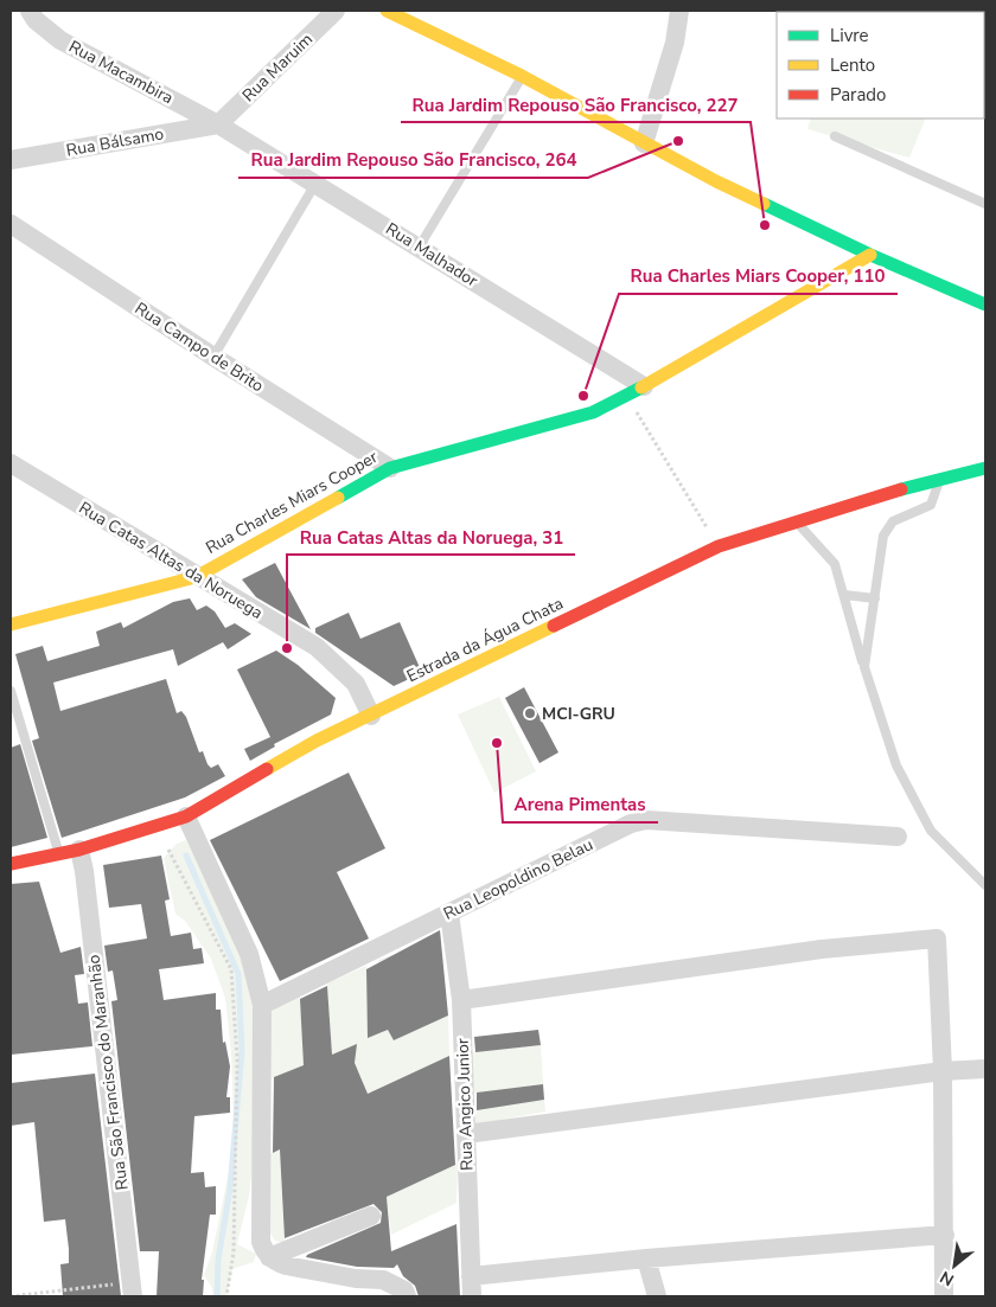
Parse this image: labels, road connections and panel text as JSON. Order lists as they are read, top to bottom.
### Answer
{
  "streets": {
    "street": [
      "Rua Maruim",
      "Rua Macambira",
      "Rua Bálsamo",
      "Rua Malhador",
      "Rua Campo de Brito",
      "Rua Charles Miars Cooper",
      "Rua Catas Altas da Noruega",
      "Estrada da Água Chata",
      "Rua Leopoldino Belau",
      "Rua São Francisco do Maranhão",
      "Rua Angico Junior"
    ]
  },
  "crossings": [
    ["Rua Maruim", "Rua Macambira"],
    ["Rua Maruim", "Rua Bálsamo"],
    ["Rua Maruim", "Rua Malhador"],
    ["Rua Macambira", "Rua Bálsamo"],
    ["Rua Macambira", "Rua Malhador"],
    ["Rua Bálsamo", "Rua Malhador"],
    ["Rua Malhador", "Rua Charles Miars Cooper"],
    ["Rua Campo de Brito", "Rua Charles Miars Cooper"],
    ["Rua Charles Miars Cooper", "Rua Catas Altas da Noruega"],
    ["Rua Catas Altas da Noruega", "Estrada da Água Chata"],
    ["Estrada da Água Chata", "Rua São Francisco do Maranhão"],
    ["Rua Leopoldino Belau", "Rua Angico Junior"]
  ],
  "places": [
    "Rua Jardim Repouso São Francisco, 264",
    "Rua Jardim Repouso São Francisco, 227",
    "Rua Charles Miars Cooper, 110",
    "Rua Catas Altas da Noruega, 31",
    "MCI-GRU",
    "Arena Pimentas"
  ],
  "legend": ["Livre", "Lento", "Parado"],
  "north": "bottom left"
}
